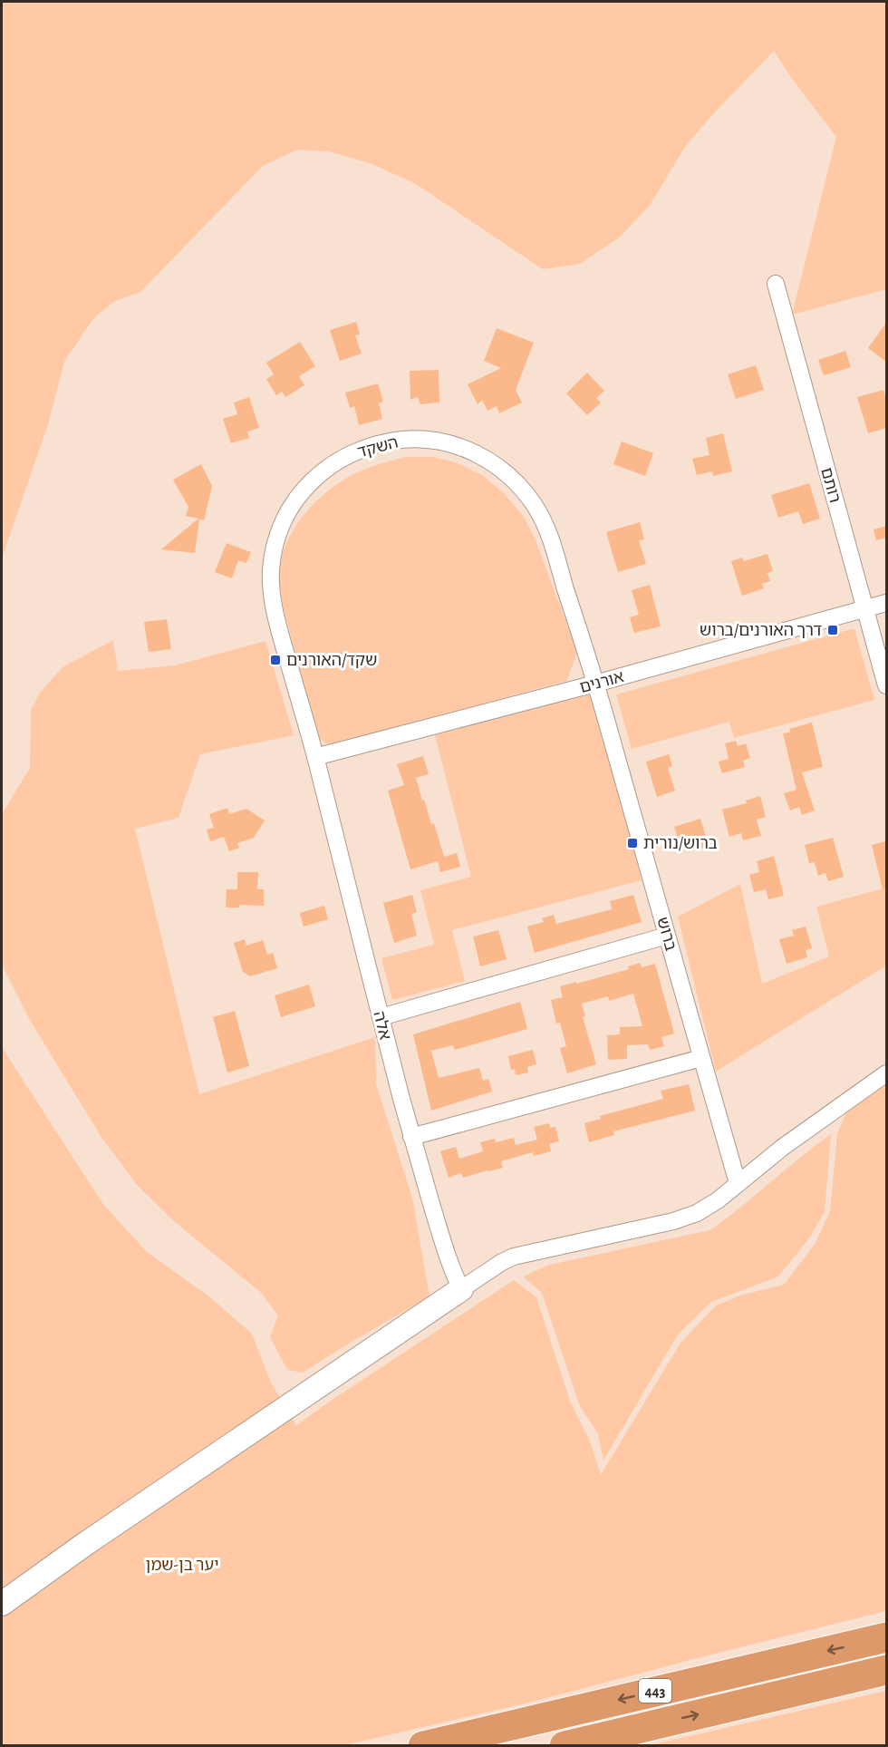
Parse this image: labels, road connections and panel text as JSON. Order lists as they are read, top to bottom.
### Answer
{
  "streets": {
    "highway": ["443"],
    "street": [
      "השקד",
      "רותם",
      "אורנים",
      "ברוש",
      "אלה"
    ]
  },
  "crossings": [
    ["השקד", "אורנים"],
    ["השקד", "ברוש"],
    ["השקד", "אלה"],
    ["רותם", "אורנים"],
    ["אורנים", "ברוש"],
    ["אורנים", "אלה"]
  ],
  "parks": ["יער בן-שמן"],
  "places": {
    "transit": ["דרך האורנים/ברוש", "שקד/האורנים", "ברוש/נורית"]
  }
}
